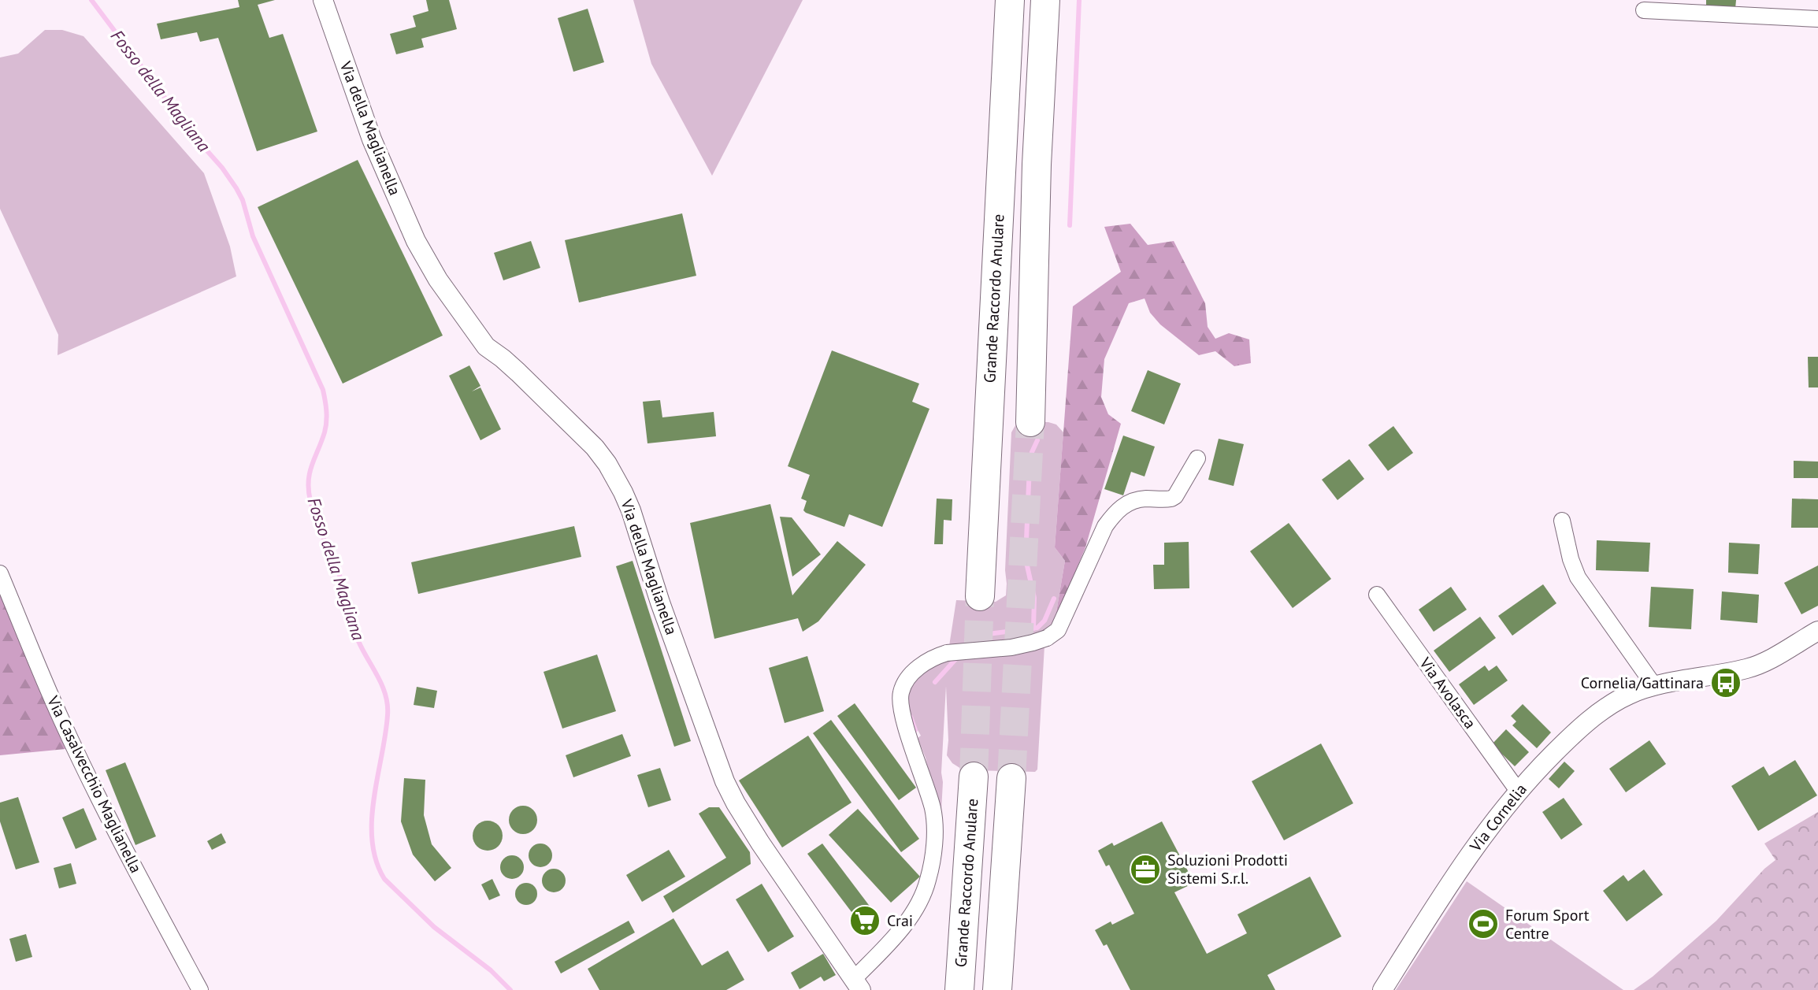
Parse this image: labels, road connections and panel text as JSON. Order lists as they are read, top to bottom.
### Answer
{
  "streets": {
    "highway": ["Grande Raccordo Anulare"],
    "street": [
      "Via della Maglianella",
      "Via Avolasca",
      "Via Casalvecchio Maglianella",
      "Via Cornelia"
    ]
  },
  "crossings": [
    ["Via Avolasca", "Via Cornelia"]
  ],
  "water": ["Fosso della Magliana"],
  "places": {
    "bus stop": ["Cornelia/Gattinara"],
    "office": ["Soluzioni Prodotti Sistemi S.r.l."],
    "supermarket": ["Crai"],
    "sports": ["Forum Sport Centre"]
  }
}
